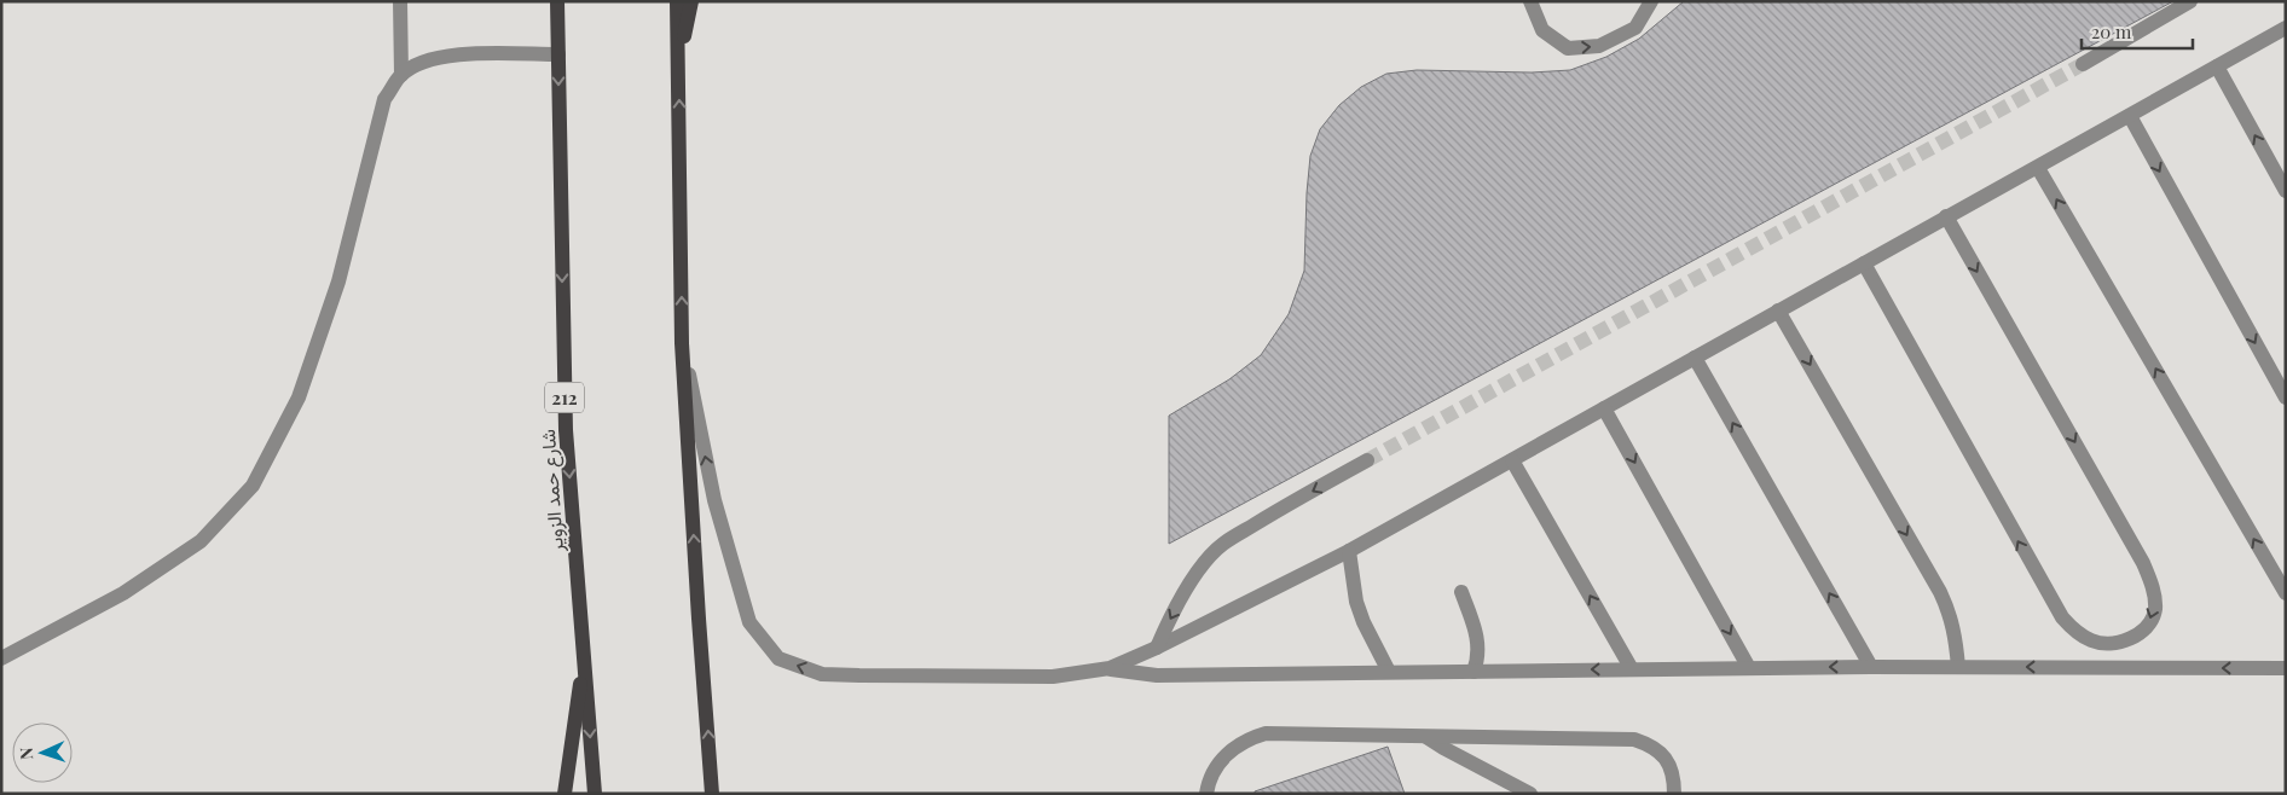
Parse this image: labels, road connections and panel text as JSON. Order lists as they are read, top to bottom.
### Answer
{
  "streets": {
    "main road": ["212", "شارع حمد الزوير"]
  },
  "scale_bar": "20 m",
  "north": "left"
}
